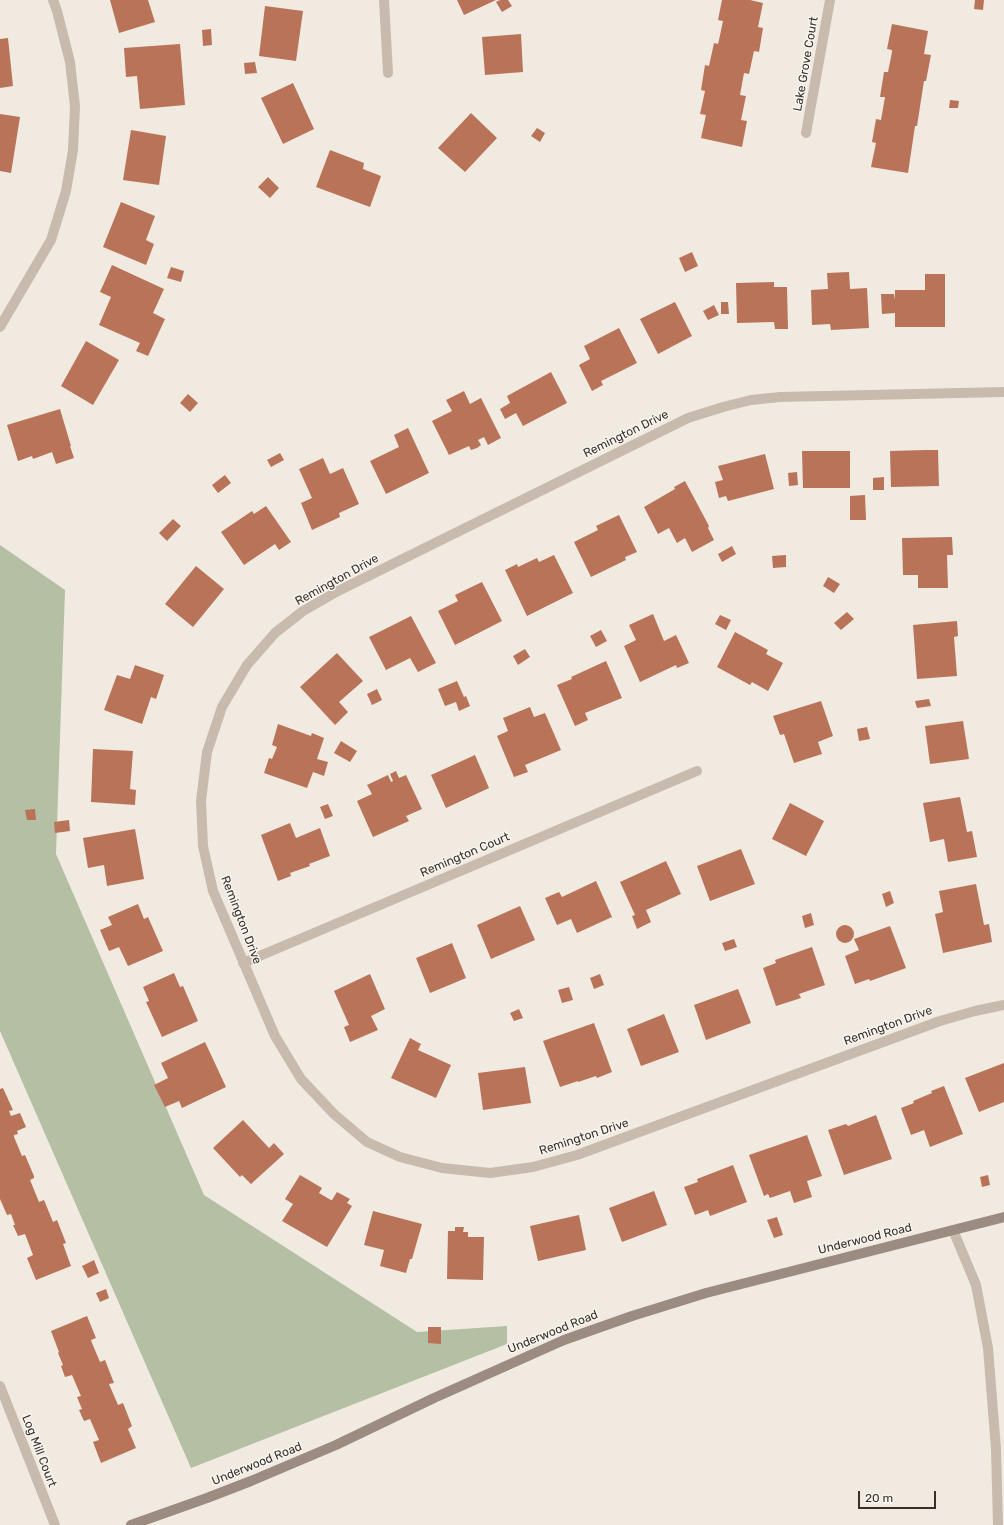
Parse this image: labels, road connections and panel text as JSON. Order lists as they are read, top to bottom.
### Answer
{
  "streets": {
    "street": [
      "Lake Grove Court",
      "Remington Drive",
      "Remington Court",
      "Underwood Road",
      "Log Mill Court"
    ]
  },
  "crossings": [
    ["Remington Drive", "Remington Court"]
  ],
  "scale_bar": "20 m"
}
